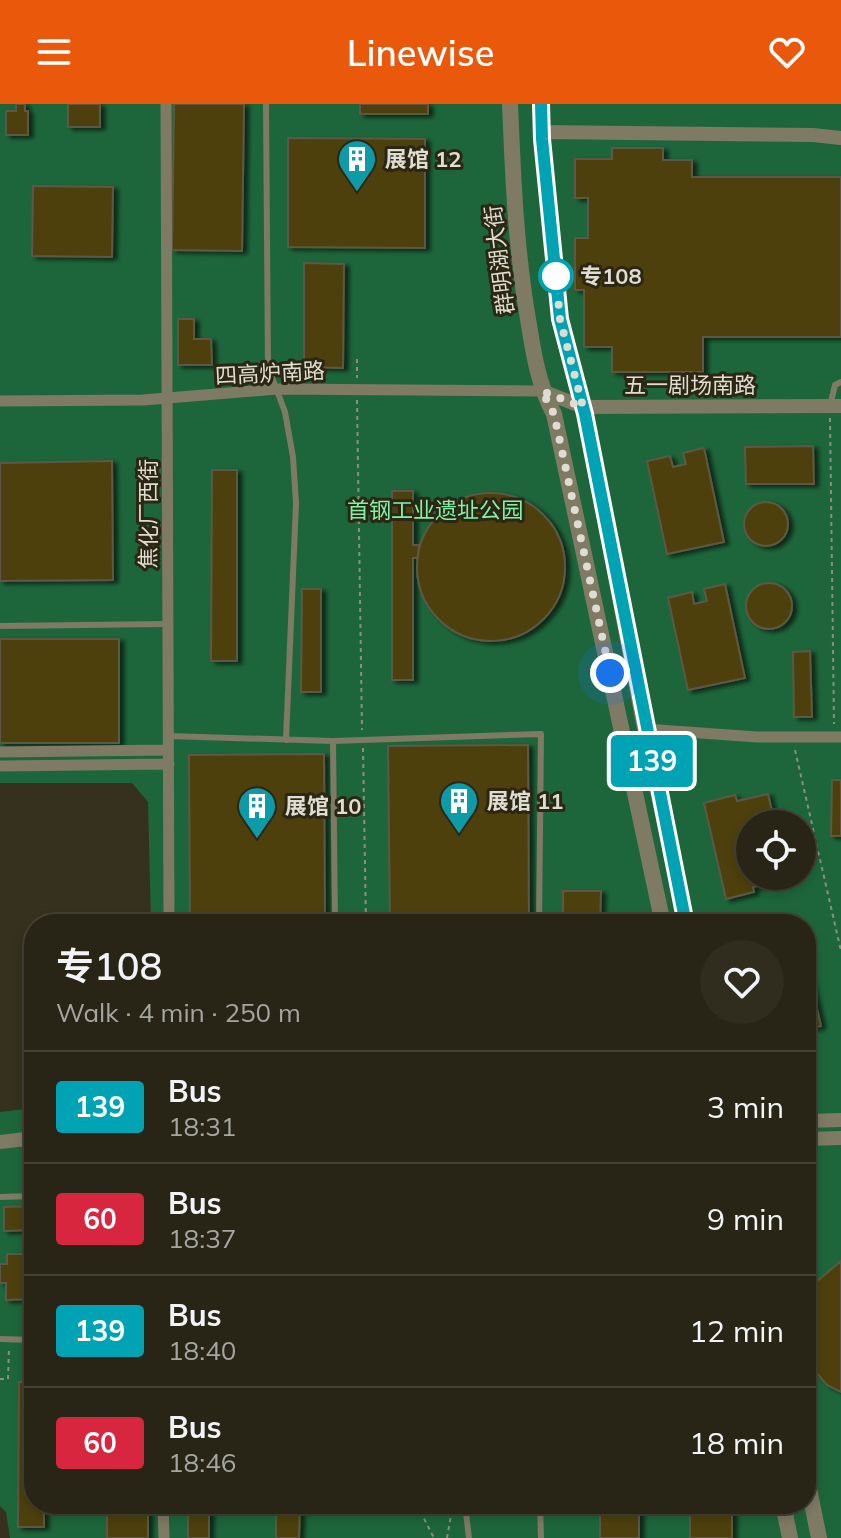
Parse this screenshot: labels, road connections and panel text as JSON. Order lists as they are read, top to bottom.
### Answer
{
  "streets": {
    "main road": ["群明湖大街"],
    "street": ["四高炉南路", "五一剧场南路", "焦化厂西街"]
  },
  "crossings": [
    ["群明湖大街", "四高炉南路"],
    ["群明湖大街", "五一剧场南路"],
    ["四高炉南路", "五一剧场南路"],
    ["四高炉南路", "焦化厂西街"]
  ],
  "parks": ["首钢工业遗址公园"],
  "places": {
    "building": ["展馆 12", "展馆 11", "展馆 10"],
    "other": ["专108"]
  },
  "lines": ["bus line 139"],
  "page": {
    "header": "Linewise",
    "on_map": "139",
    "heading": ["专108", "Walk · 4 min · 250 m"],
    "list": [
      {
        "mark": "139",
        "name": "Bus",
        "note": "18:31",
        "value": "3 min"
      },
      {
        "mark": "60",
        "name": "Bus",
        "note": "18:37",
        "value": "9 min"
      },
      {
        "mark": "139",
        "name": "Bus",
        "note": "18:40",
        "value": "12 min"
      },
      {
        "mark": "60",
        "name": "Bus",
        "note": "18:46",
        "value": "18 min"
      }
    ]
  }
}
